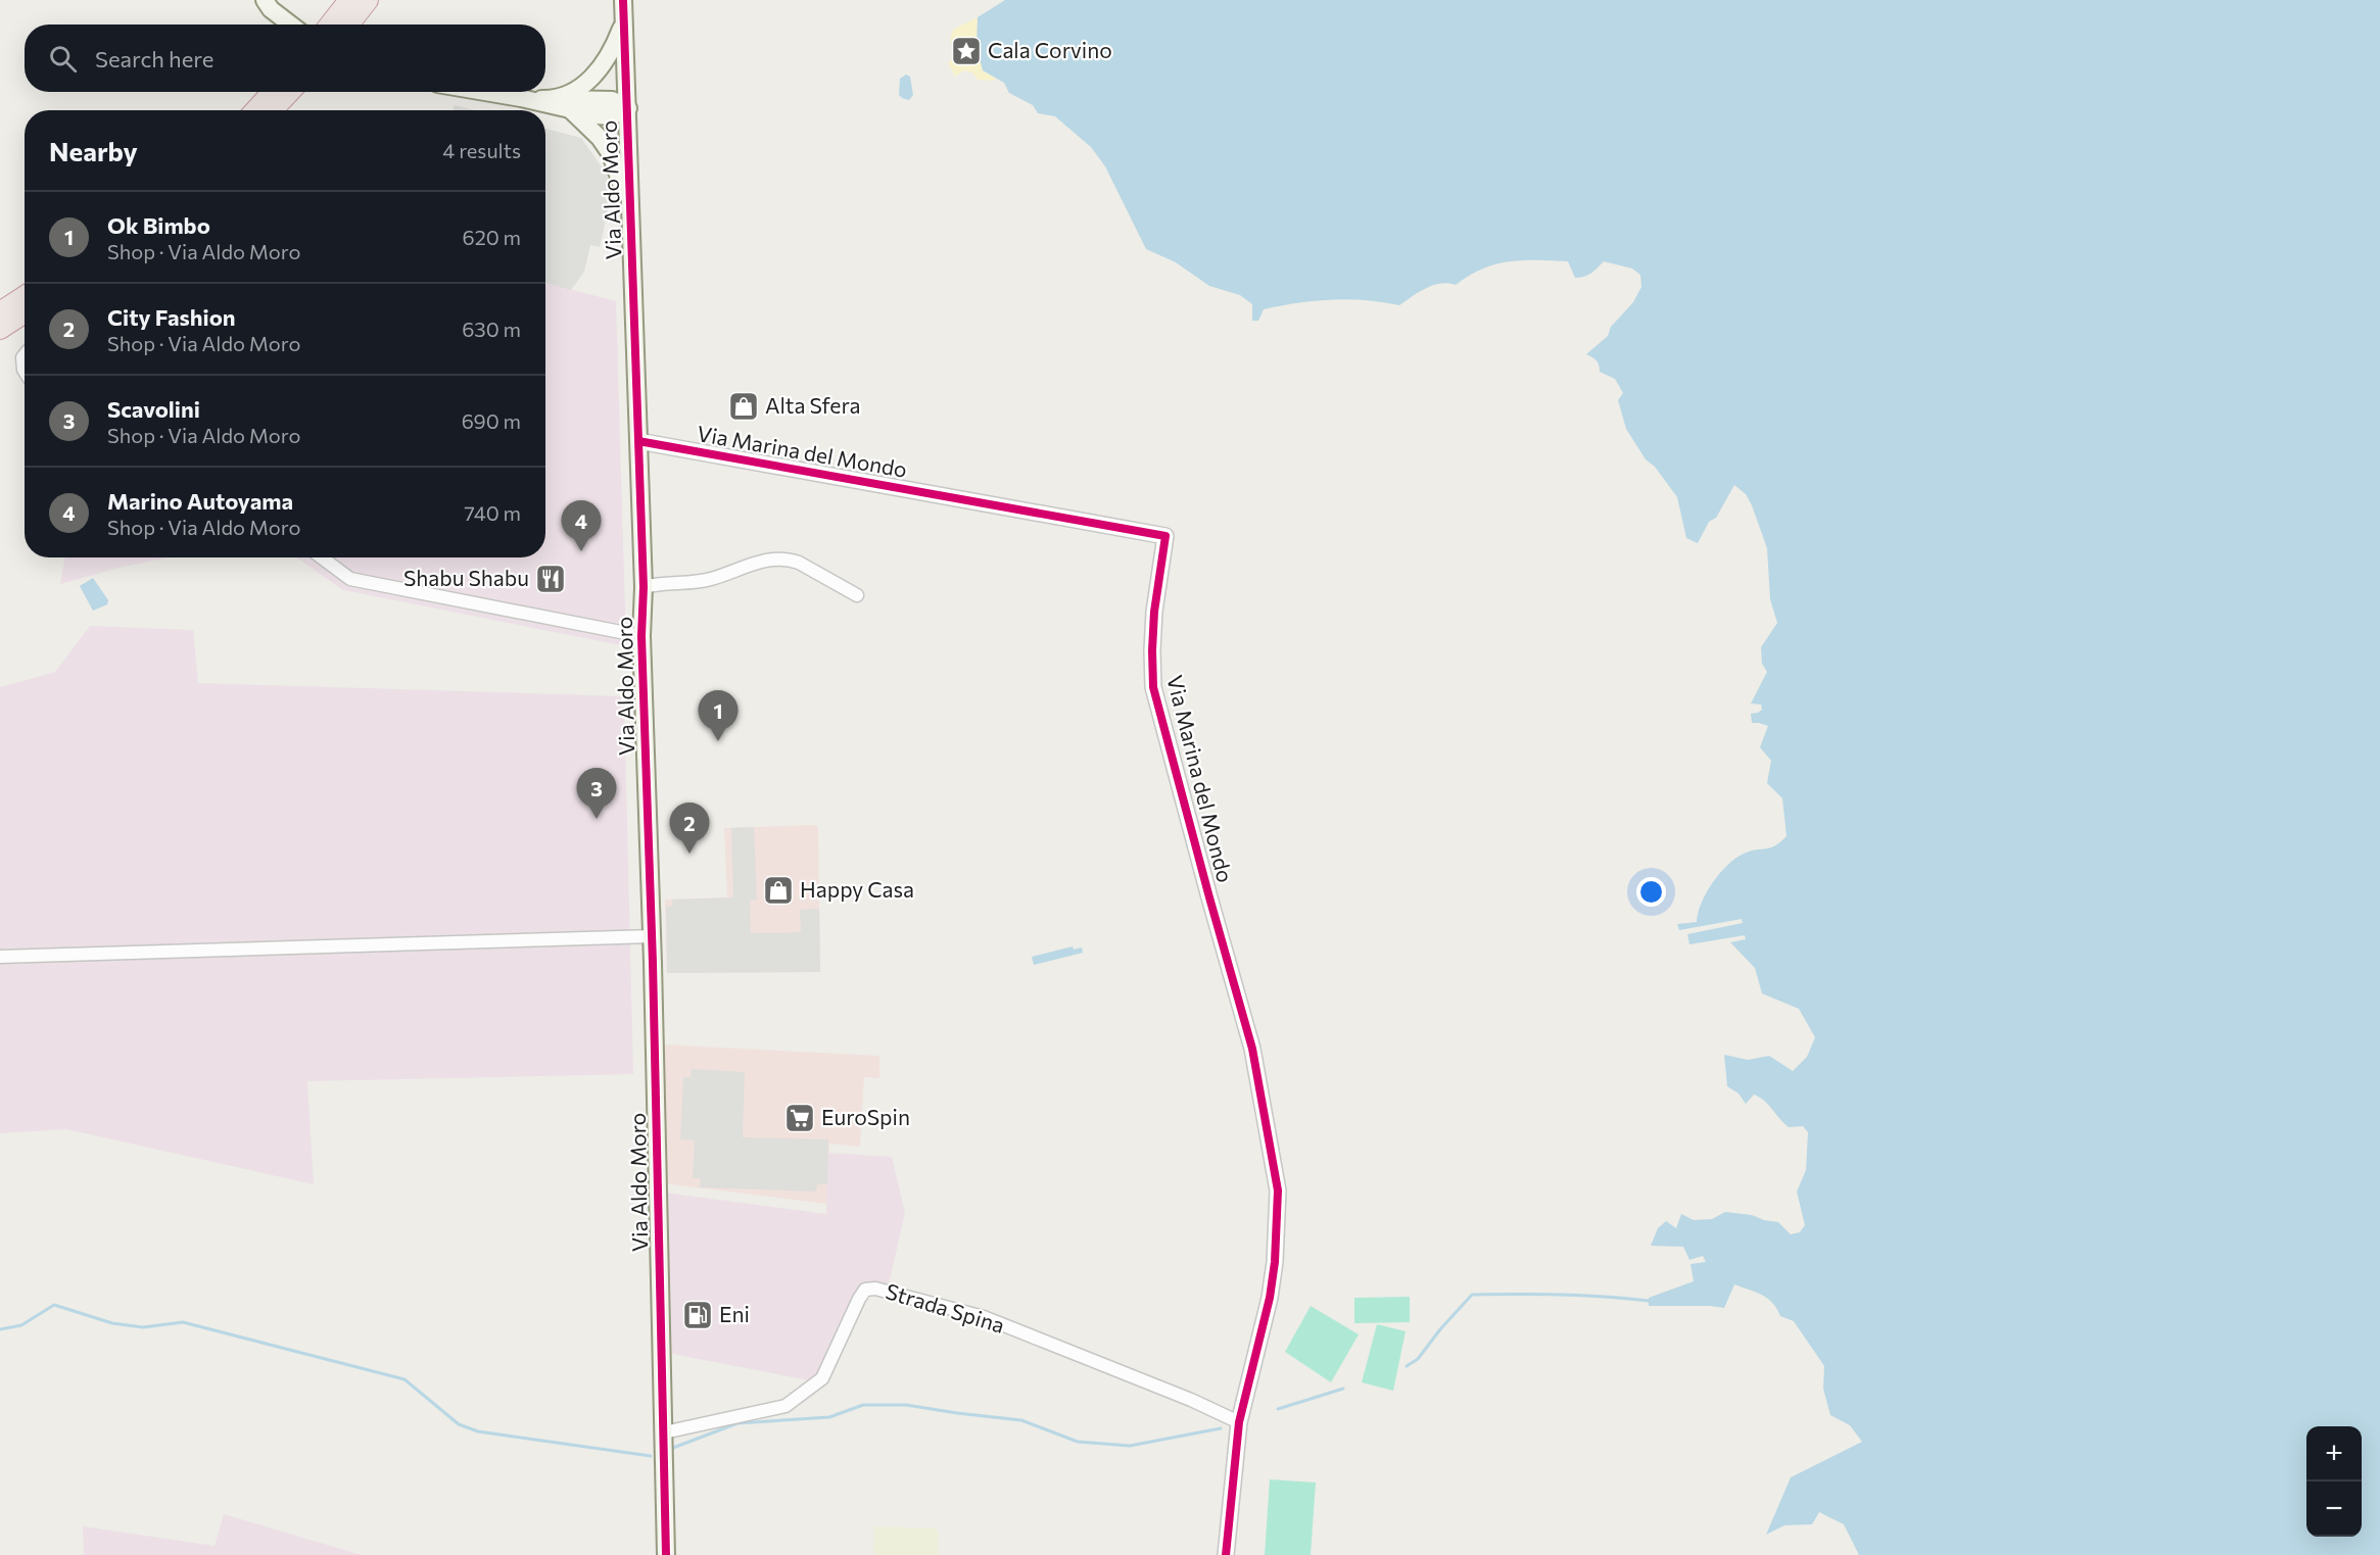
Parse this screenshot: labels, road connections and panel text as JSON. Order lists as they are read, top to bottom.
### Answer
{
  "streets": {
    "main road": ["Via Aldo Moro"],
    "street": ["Via Marina del Mondo", "Strada Spina"]
  },
  "crossings": [
    ["Via Aldo Moro", "Via Marina del Mondo"],
    ["Via Aldo Moro", "Strada Spina"],
    ["Via Marina del Mondo", "Strada Spina"]
  ],
  "places": {
    "place": ["Cala Corvino"],
    "shop": ["Alta Sfera", "Happy Casa"],
    "restaurant": ["Shabu Shabu"],
    "supermarket": ["EuroSpin"],
    "fuel station": ["Eni"]
  },
  "page": {
    "search": "Search here",
    "heading": ["Nearby", "4 results"],
    "list": [
      {
        "mark": "1",
        "name": "Ok Bimbo",
        "note": "Shop · Via Aldo Moro",
        "value": "620 m"
      },
      {
        "mark": "2",
        "name": "City Fashion",
        "note": "Shop · Via Aldo Moro",
        "value": "630 m"
      },
      {
        "mark": "3",
        "name": "Scavolini",
        "note": "Shop · Via Aldo Moro",
        "value": "690 m"
      },
      {
        "mark": "4",
        "name": "Marino Autoyama",
        "note": "Shop · Via Aldo Moro",
        "value": "740 m"
      }
    ],
    "pins": [
      "4",
      "1",
      "3",
      "2"
    ],
    "map_buttons": ["+", "−"]
  }
}
